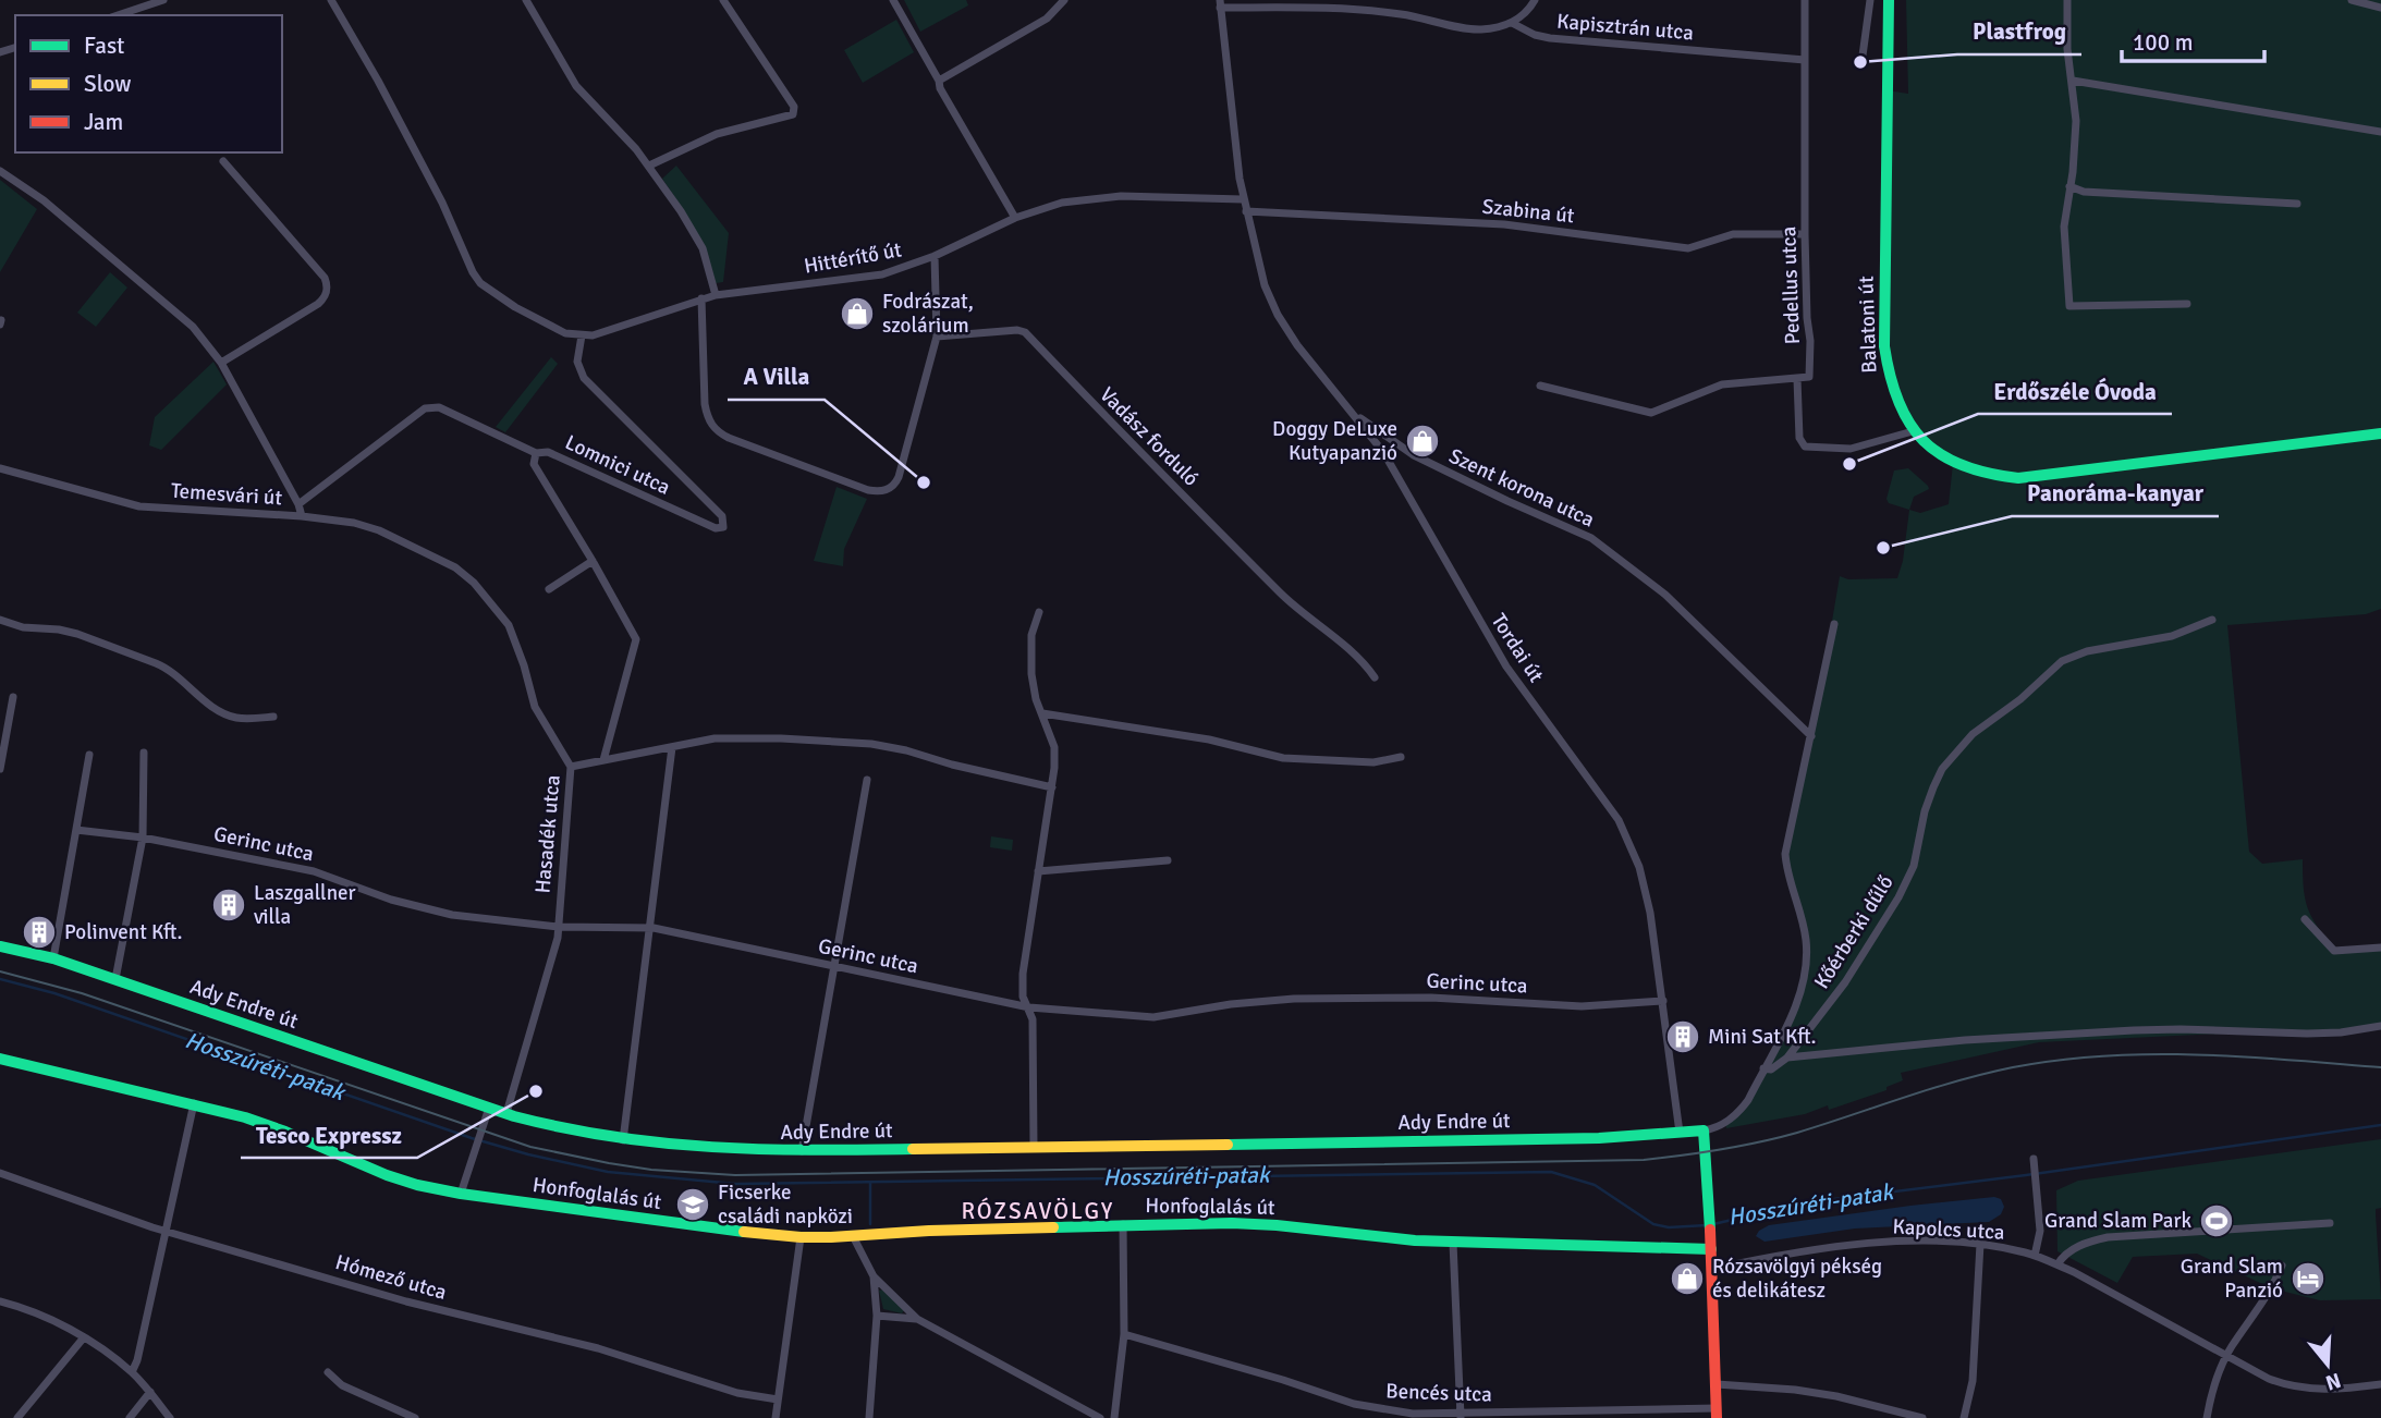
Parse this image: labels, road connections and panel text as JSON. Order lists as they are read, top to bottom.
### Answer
{
  "streets": {
    "street": [
      "Kapisztrán utca",
      "Szabina út",
      "Hittérítő út",
      "Pedellus utca",
      "Balatoni út",
      "Vadász forduló",
      "Lomnici utca",
      "Szent korona utca",
      "Temesvári út",
      "Tordai út",
      "Hasadék utca",
      "Gerinc utca",
      "Kőérberki dűlő",
      "Ady Endre út",
      "Honfoglalás út",
      "Kapolcs utca",
      "Hómező utca",
      "Bencés utca"
    ]
  },
  "crossings": [
    ["Kapisztrán utca", "Pedellus utca"],
    ["Szabina út", "Pedellus utca"],
    ["Szabina út", "Tordai út"],
    ["Hittérítő út", "Lomnici utca"],
    ["Hittérítő út", "Tordai út"],
    ["Pedellus utca", "Balatoni út"],
    ["Lomnici utca", "Temesvári út"],
    ["Szent korona utca", "Tordai út"],
    ["Temesvári út", "Hasadék utca"],
    ["Tordai út", "Gerinc utca"],
    ["Tordai út", "Ady Endre út"],
    ["Hasadék utca", "Gerinc utca"],
    ["Hasadék utca", "Ady Endre út"]
  ],
  "districts": ["RÓZSAVÖLGY"],
  "water": ["Hosszúréti-patak"],
  "places": {
    "other": [
      "Plastfrog",
      "Erdőszéle Óvoda",
      "A Villa",
      "Panoráma-kanyar",
      "Tesco Expressz"
    ],
    "shop": ["Fodrászat, szolárium", "Doggy DeLuxe Kutyapanzió", "Rózsavölgyi pékség és delikátesz"],
    "building": ["Laszgallner villa", "Polinvent Kft.", "Mini Sat Kft."],
    "school or university": ["Ficserke családi napközi"],
    "sports": ["Grand Slam Park"],
    "hotel": ["Grand Slam Panzió"]
  },
  "legend": ["Fast", "Slow", "Jam"],
  "scale_bar": "100 m",
  "north": "bottom"
}
